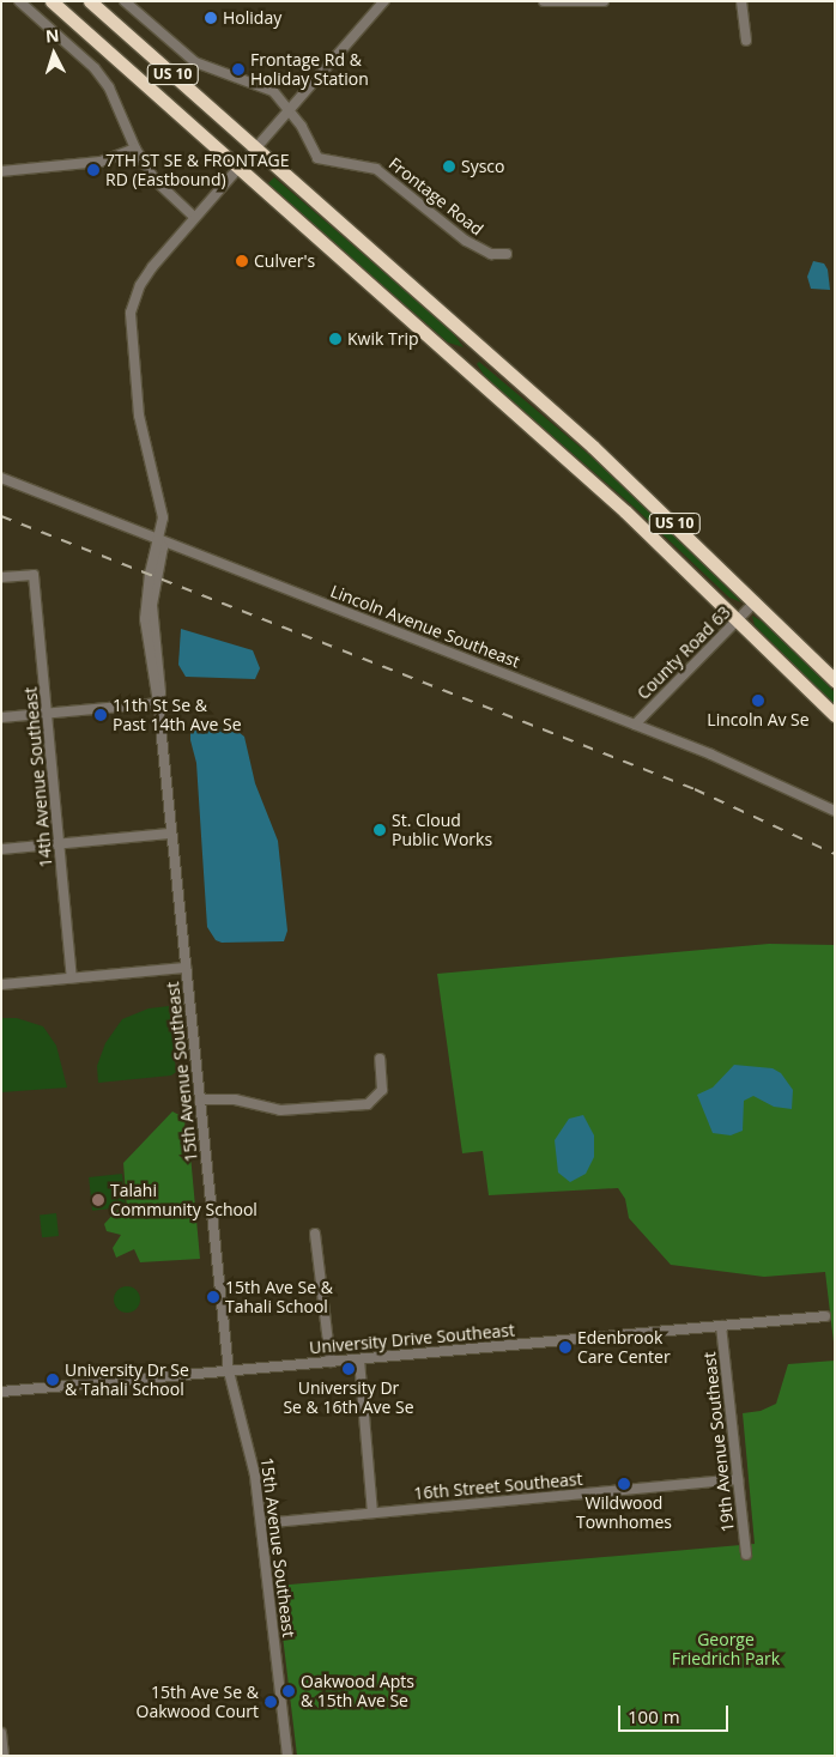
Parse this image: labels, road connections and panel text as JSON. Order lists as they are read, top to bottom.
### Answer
{
  "streets": {
    "highway": ["US 10"],
    "street": [
      "Frontage Road",
      "Lincoln Avenue Southeast",
      "County Road 63",
      "14th Avenue Southeast",
      "15th Avenue Southeast",
      "University Drive Southeast",
      "19th Avenue Southeast",
      "16th Street Southeast"
    ]
  },
  "crossings": [
    ["US 10", "County Road 63"],
    ["US 10", "15th Avenue Southeast"],
    ["Frontage Road", "15th Avenue Southeast"],
    ["Lincoln Avenue Southeast", "County Road 63"],
    ["Lincoln Avenue Southeast", "15th Avenue Southeast"],
    ["15th Avenue Southeast", "University Drive Southeast"],
    ["15th Avenue Southeast", "16th Street Southeast"],
    ["University Drive Southeast", "19th Avenue Southeast"],
    ["19th Avenue Southeast", "16th Street Southeast"]
  ],
  "parks": ["George Friedrich Park"],
  "places": [
    "Holiday",
    "Frontage Rd & Holiday Station",
    "Sysco",
    "7TH ST SE & FRONTAGE RD (Eastbound)",
    "Culver's",
    "Kwik Trip",
    "Lincoln Av Se",
    "11th St Se & Past 14th Ave Se",
    "St. Cloud Public Works",
    "Talahi Community School",
    "15th Ave Se & Tahali School",
    "Edenbrook Care Center",
    "University Dr Se & 16th Ave Se",
    "University Dr Se & Tahali School",
    "Wildwood Townhomes",
    "Oakwood Apts & 15th Ave Se",
    "15th Ave Se & Oakwood Court"
  ],
  "scale_bar": "100 m",
  "north": "top"
}
